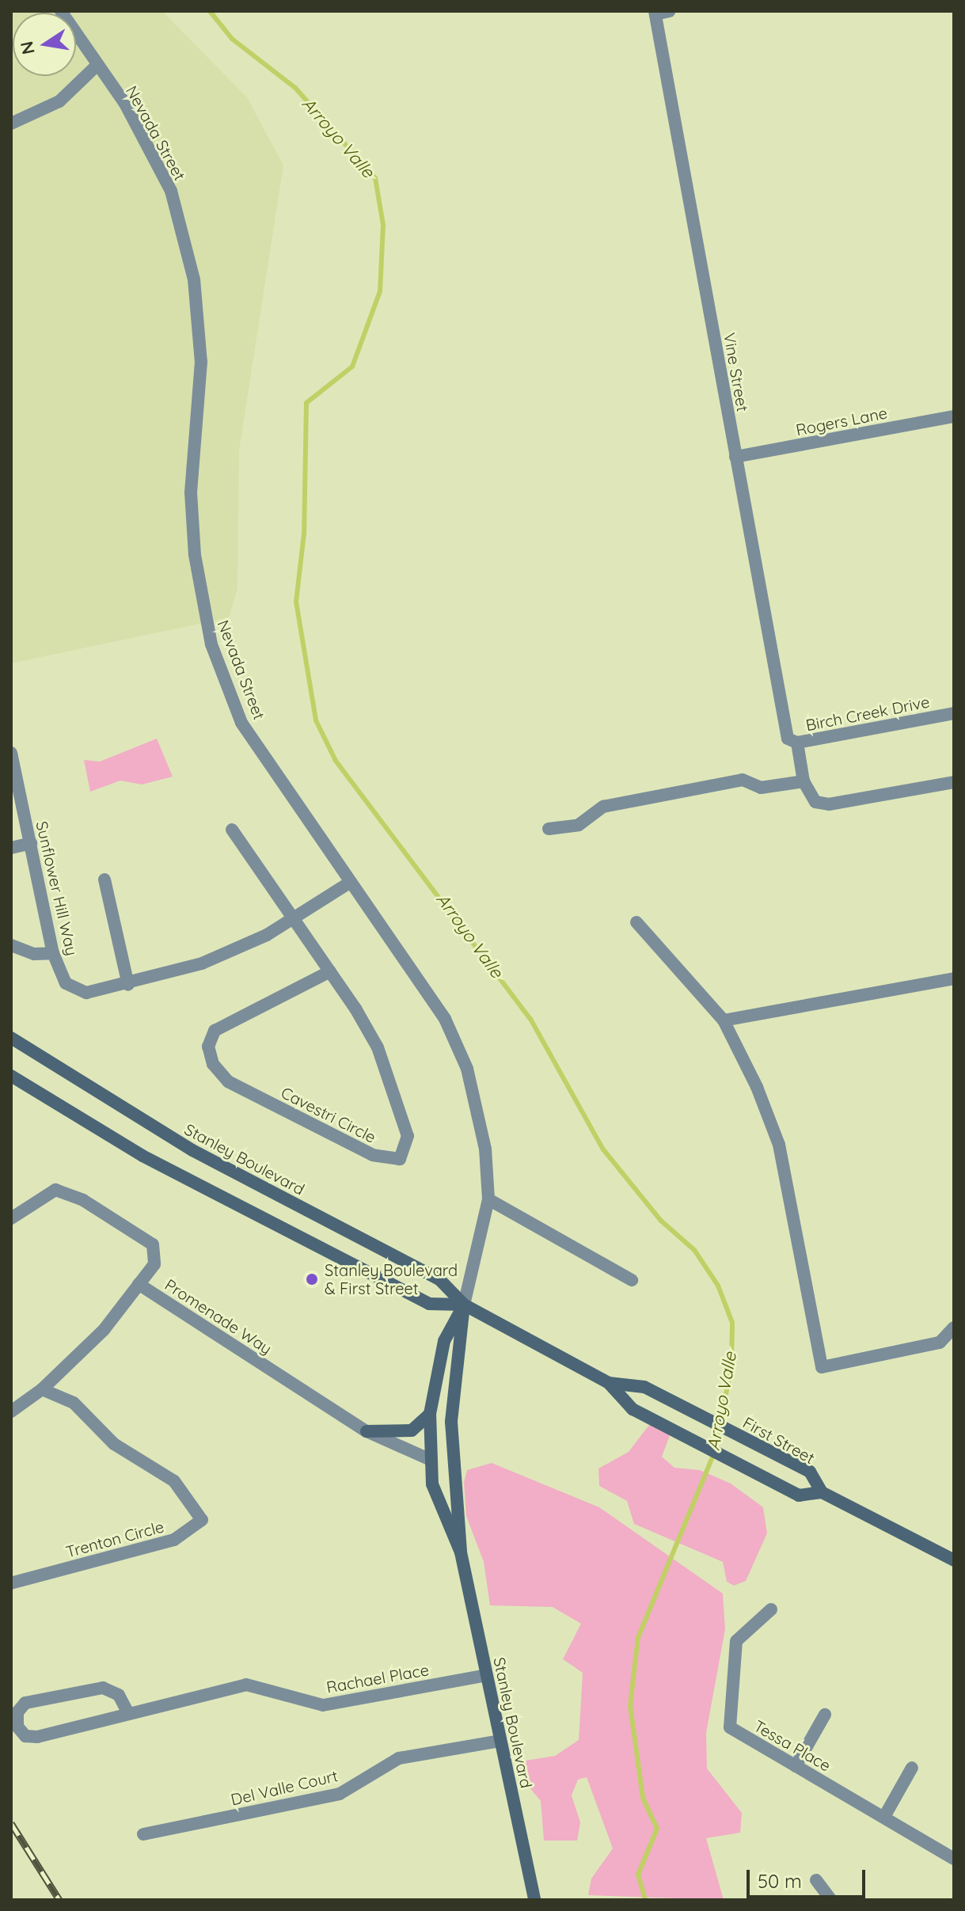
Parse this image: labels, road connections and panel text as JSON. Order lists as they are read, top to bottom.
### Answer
{
  "streets": {
    "main road": ["Stanley Boulevard", "First Street"],
    "street": [
      "Nevada Street",
      "Vine Street",
      "Rogers Lane",
      "Birch Creek Drive",
      "Sunflower Hill Way",
      "Cavestri Circle",
      "Promenade Way",
      "Trenton Circle",
      "Rachael Place",
      "Tessa Place",
      "Del Valle Court"
    ]
  },
  "crossings": [
    ["Nevada Street", "Sunflower Hill Way"],
    ["Nevada Street", "Stanley Boulevard"],
    ["Nevada Street", "First Street"],
    ["Vine Street", "Rogers Lane"],
    ["Vine Street", "Birch Creek Drive"],
    ["Sunflower Hill Way", "Cavestri Circle"],
    ["Stanley Boulevard", "Promenade Way"],
    ["Stanley Boulevard", "First Street"],
    ["Stanley Boulevard", "Rachael Place"],
    ["Stanley Boulevard", "Del Valle Court"]
  ],
  "water": ["Arroyo Valle"],
  "places": ["Stanley Boulevard & First Street"],
  "scale_bar": "50 m",
  "north": "left"
}
